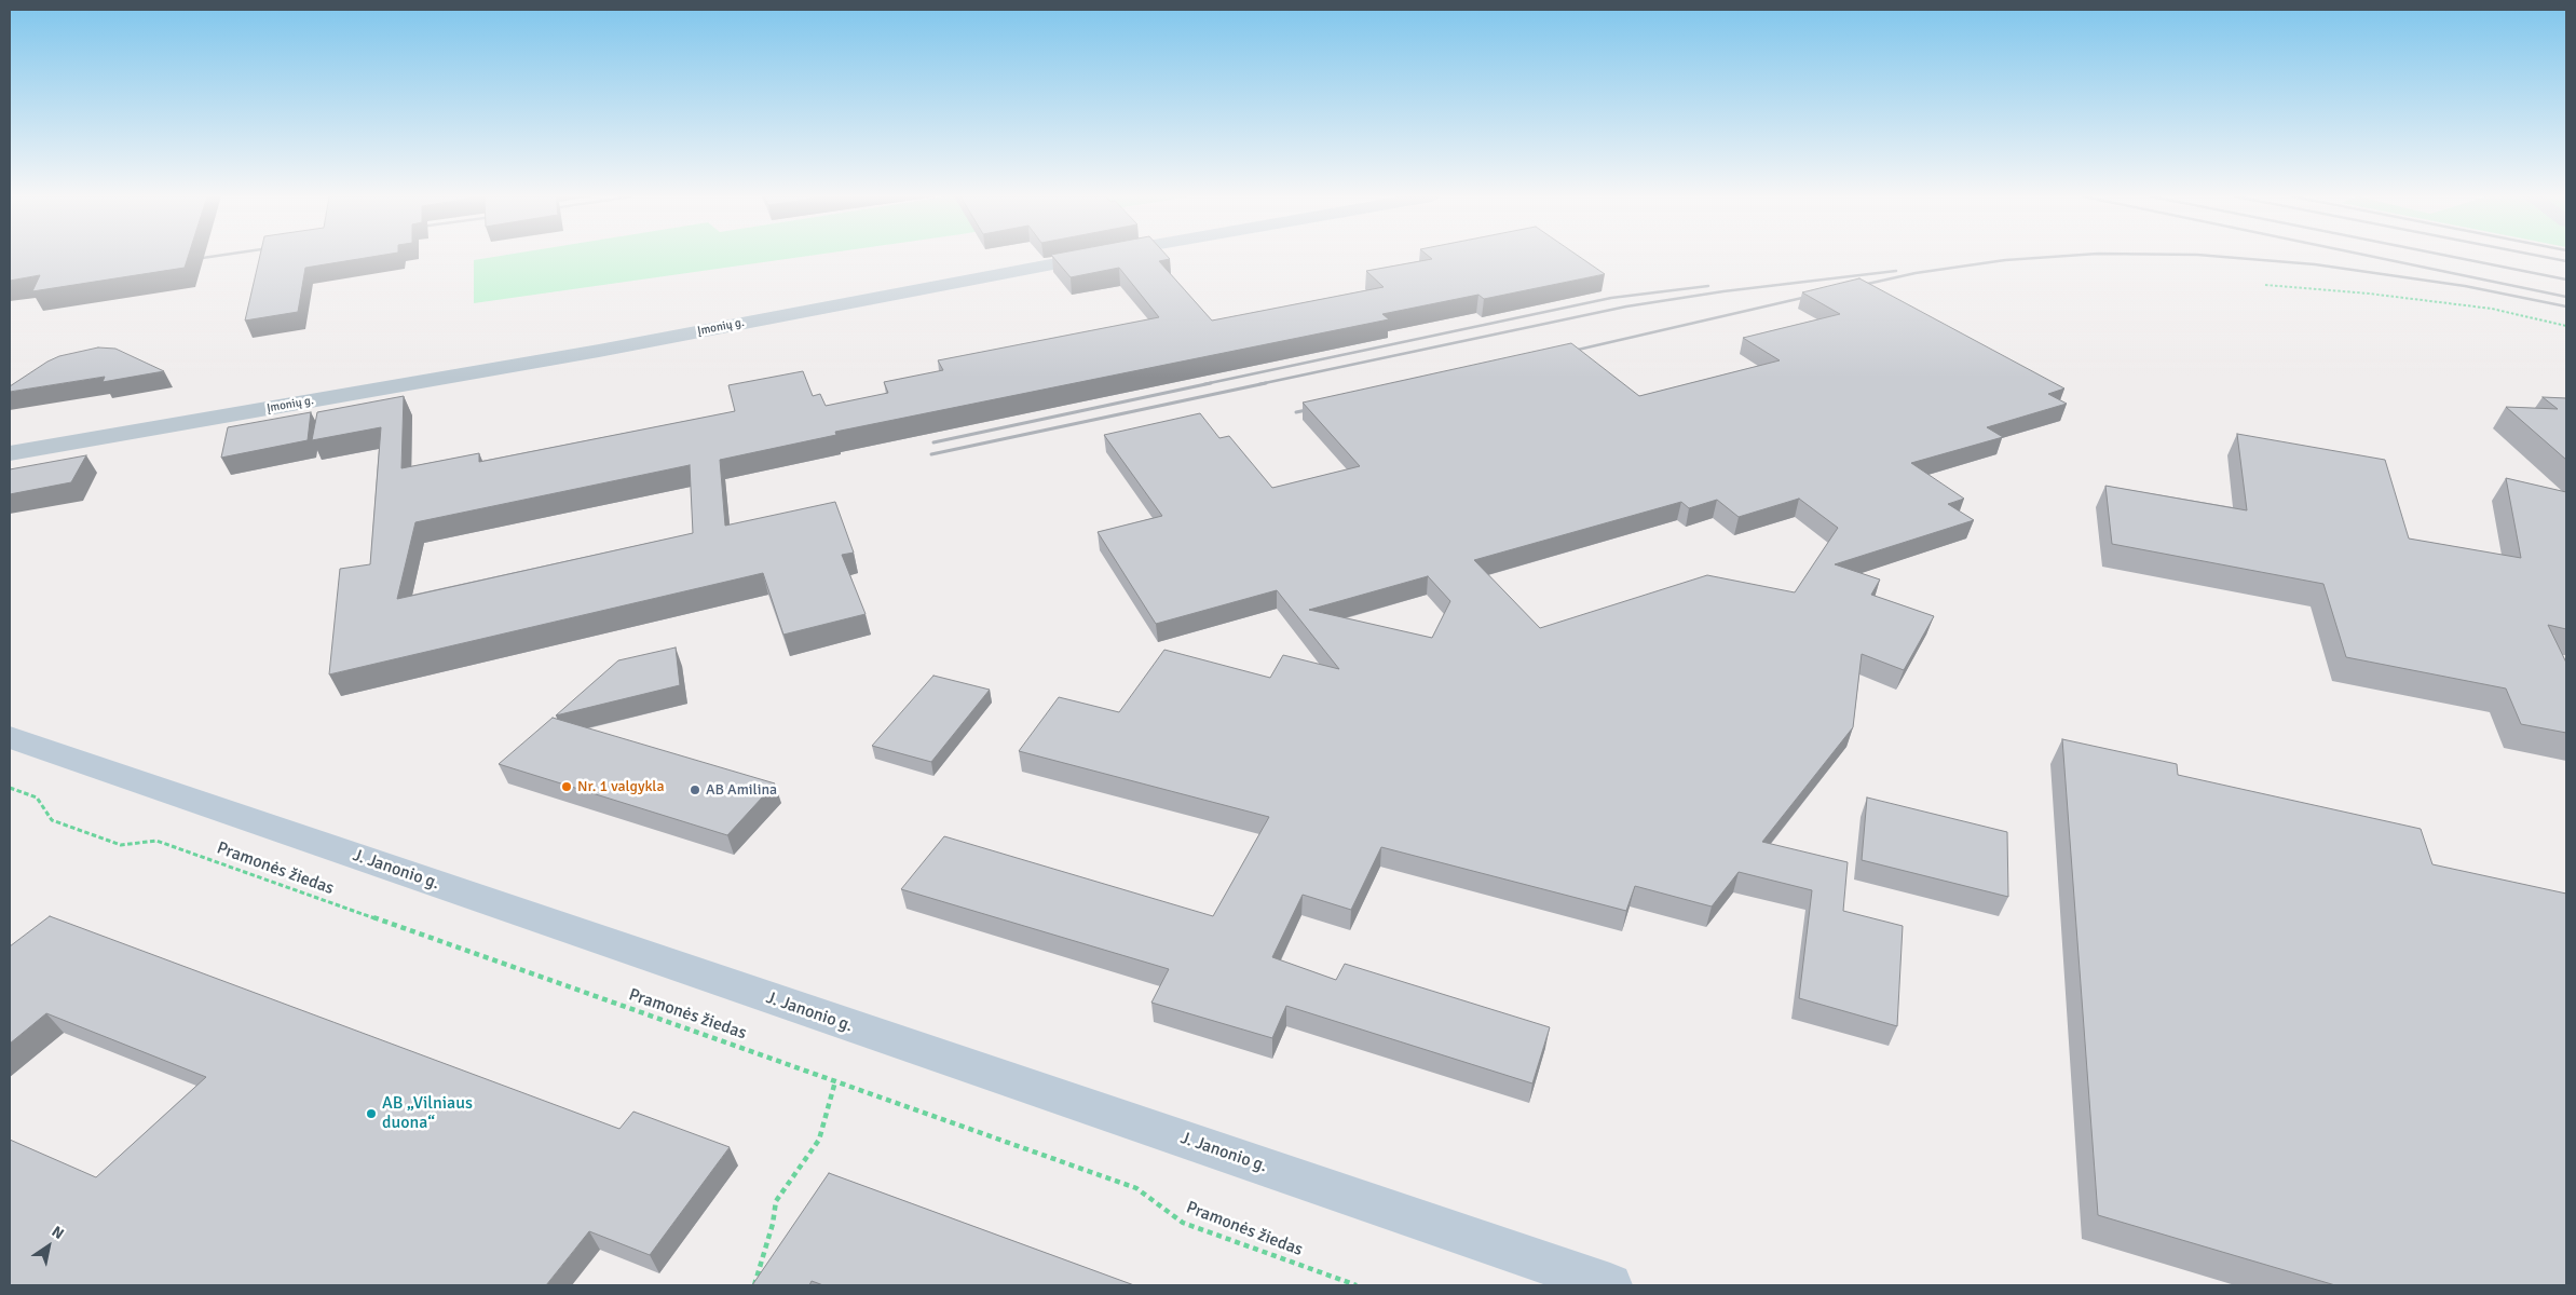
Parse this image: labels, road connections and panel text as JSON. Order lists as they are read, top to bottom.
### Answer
{
  "streets": {
    "main road": ["J. Janonio g."],
    "street": ["Įmonių g."],
    "path": ["Pramonės žiedas"]
  },
  "places": ["Nr. 1 valgykla", "AB Amilina", "AB „Vilniaus duona“"],
  "north": "top right"
}
